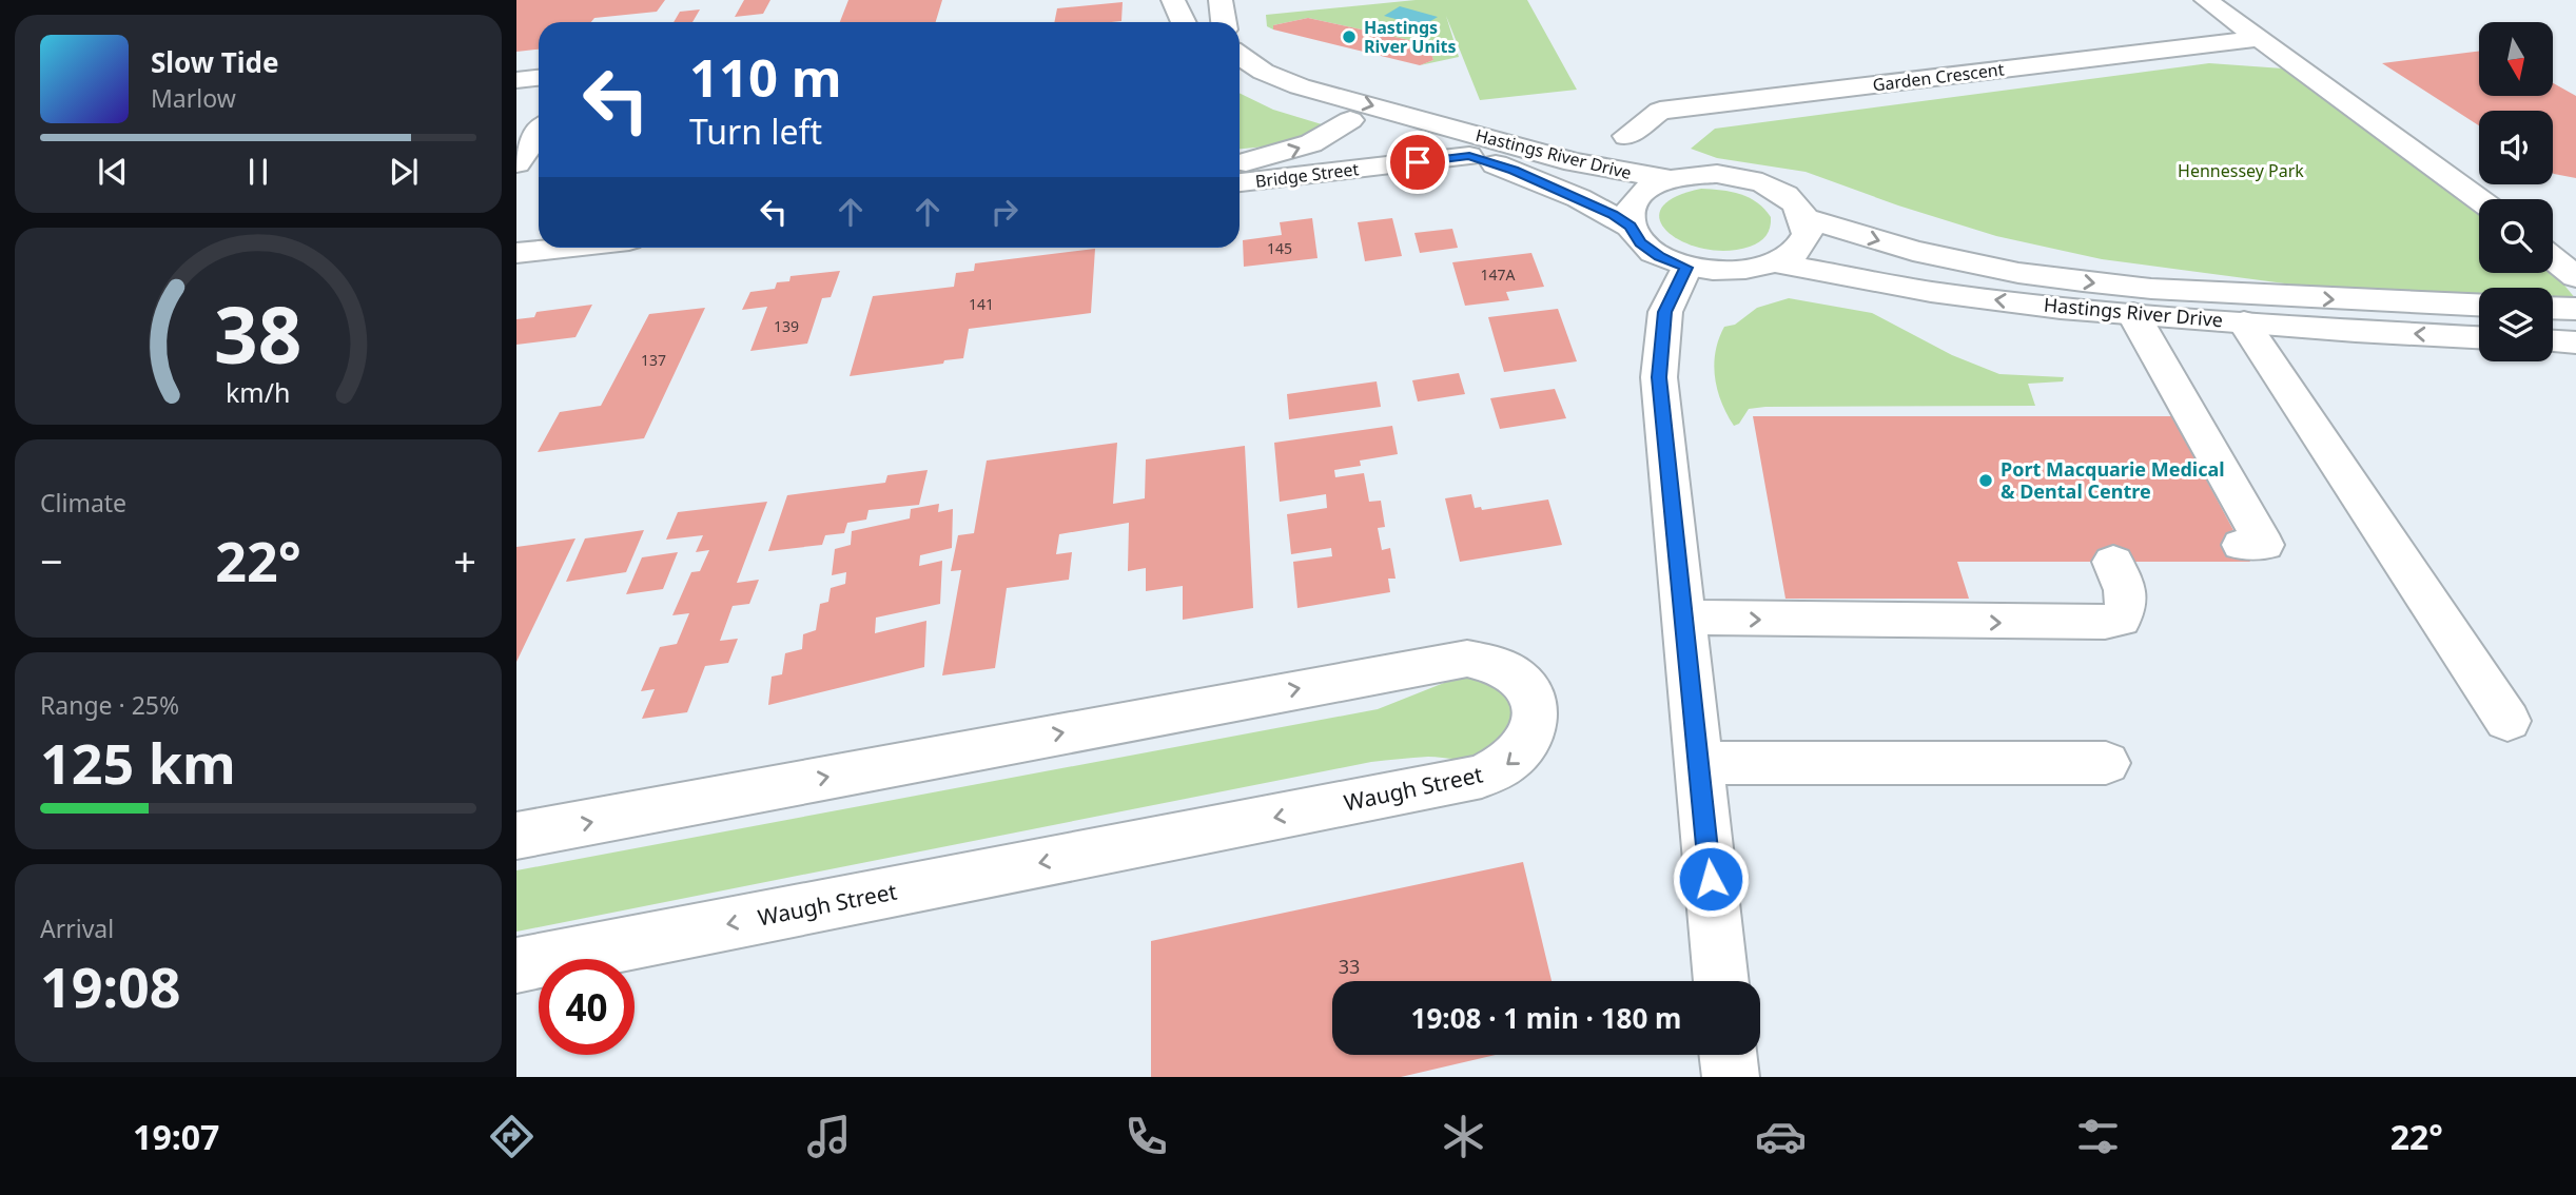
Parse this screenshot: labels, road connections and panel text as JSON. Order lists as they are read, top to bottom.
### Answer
{
  "streets": {
    "street": [
      "Garden Crescent",
      "Hastings River Drive",
      "Bridge Street",
      "Waugh Street"
    ]
  },
  "crossings": [
    ["Hastings River Drive", "Bridge Street"]
  ],
  "parks": ["Hennessey Park"],
  "places": ["Hastings River Units", "Port Macquarie Medical & Dental Centre"],
  "house_numbers": [
    "145",
    "147A",
    "141",
    "139",
    "137",
    "33"
  ],
  "north": "bottom",
  "page": {
    "turn": ["110 m", "Turn left"],
    "song": ["Slow Tide", "Marlow"],
    "tile": [
      "Climate",
      ["Range · 25%", "125 km"],
      ["Arrival", "19:08"]
    ],
    "heat": ["−", "22°", "+"],
    "limit": "40",
    "trip": "19:08 · 1 min · 180 m",
    "tabs": ["19:07", "22°"],
    "gauge": ["38", "km/h"]
  }
}
